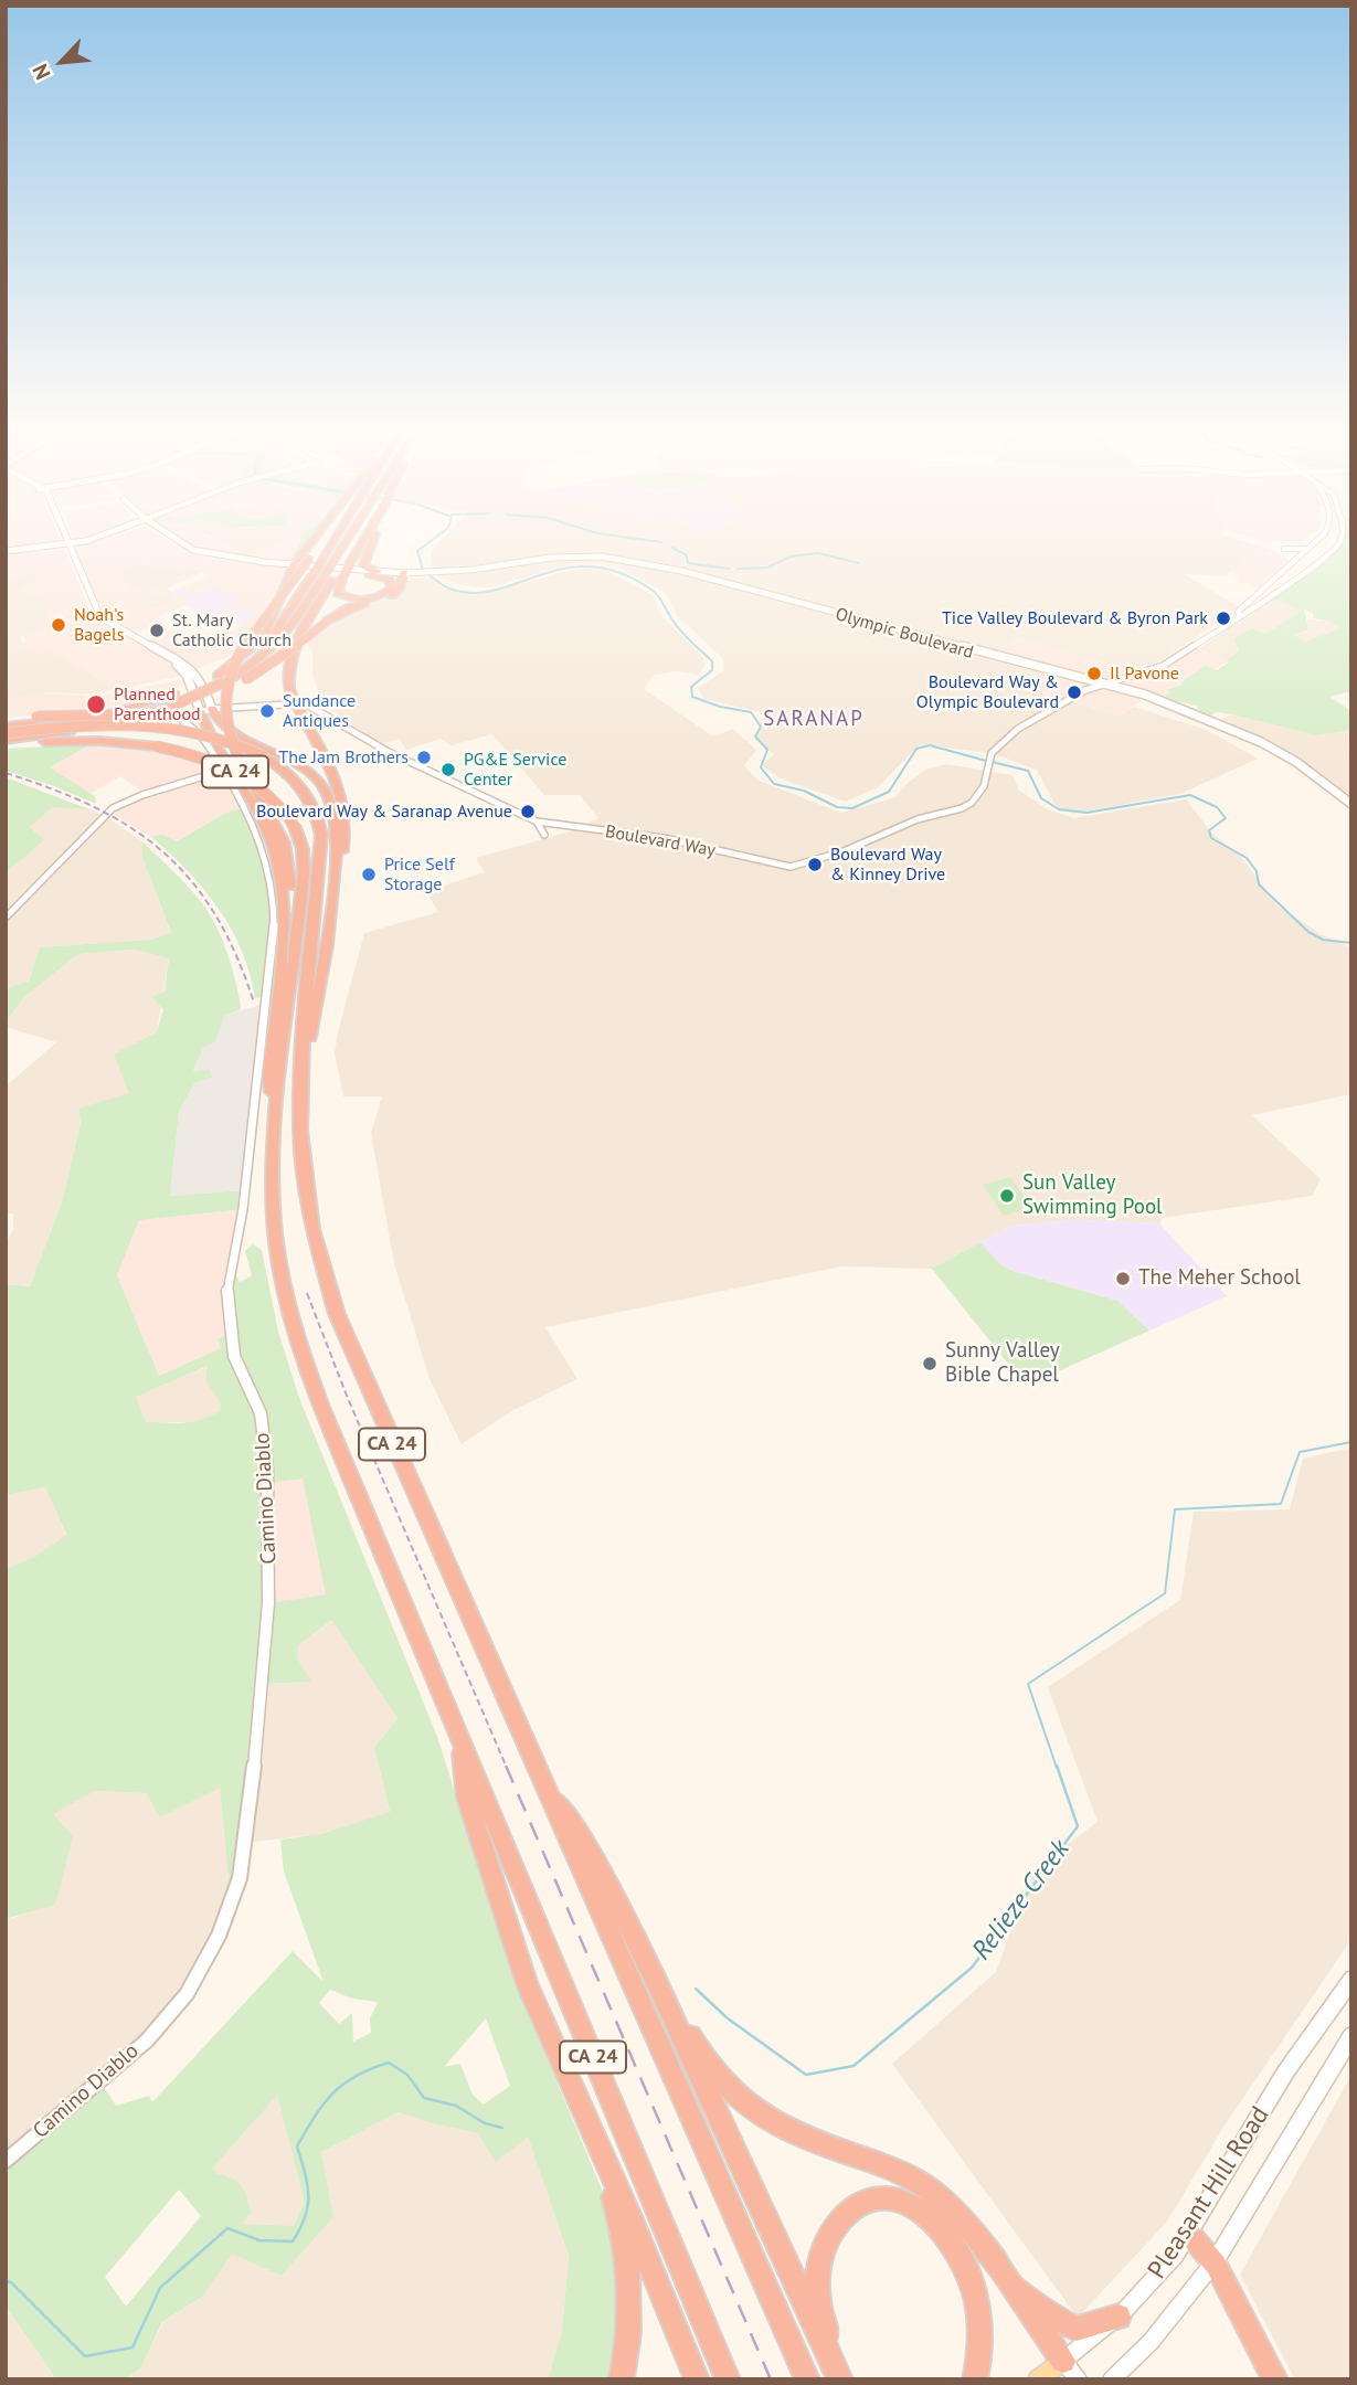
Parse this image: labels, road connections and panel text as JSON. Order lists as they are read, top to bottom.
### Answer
{
  "streets": {
    "highway": ["CA 24"],
    "main road": ["Olympic Boulevard", "Pleasant Hill Road"],
    "street": ["Boulevard Way", "Camino Diablo"]
  },
  "crossings": [
    ["Olympic Boulevard", "Boulevard Way"],
    ["Boulevard Way", "Camino Diablo"]
  ],
  "districts": ["SARANAP"],
  "water": ["Relieze Creek"],
  "places": [
    "Tice Valley Boulevard & Byron Park",
    "Noah's Bagels",
    "St. Mary Catholic Church",
    "Il Pavone",
    "Boulevard Way & Olympic Boulevard",
    "Planned Parenthood",
    "Sundance Antiques",
    "The Jam Brothers",
    "PG&E Service Center",
    "Boulevard Way & Saranap Avenue",
    "Boulevard Way & Kinney Drive",
    "Price Self Storage",
    "Sun Valley Swimming Pool",
    "The Meher School",
    "Sunny Valley Bible Chapel"
  ],
  "north": "bottom left"
}
